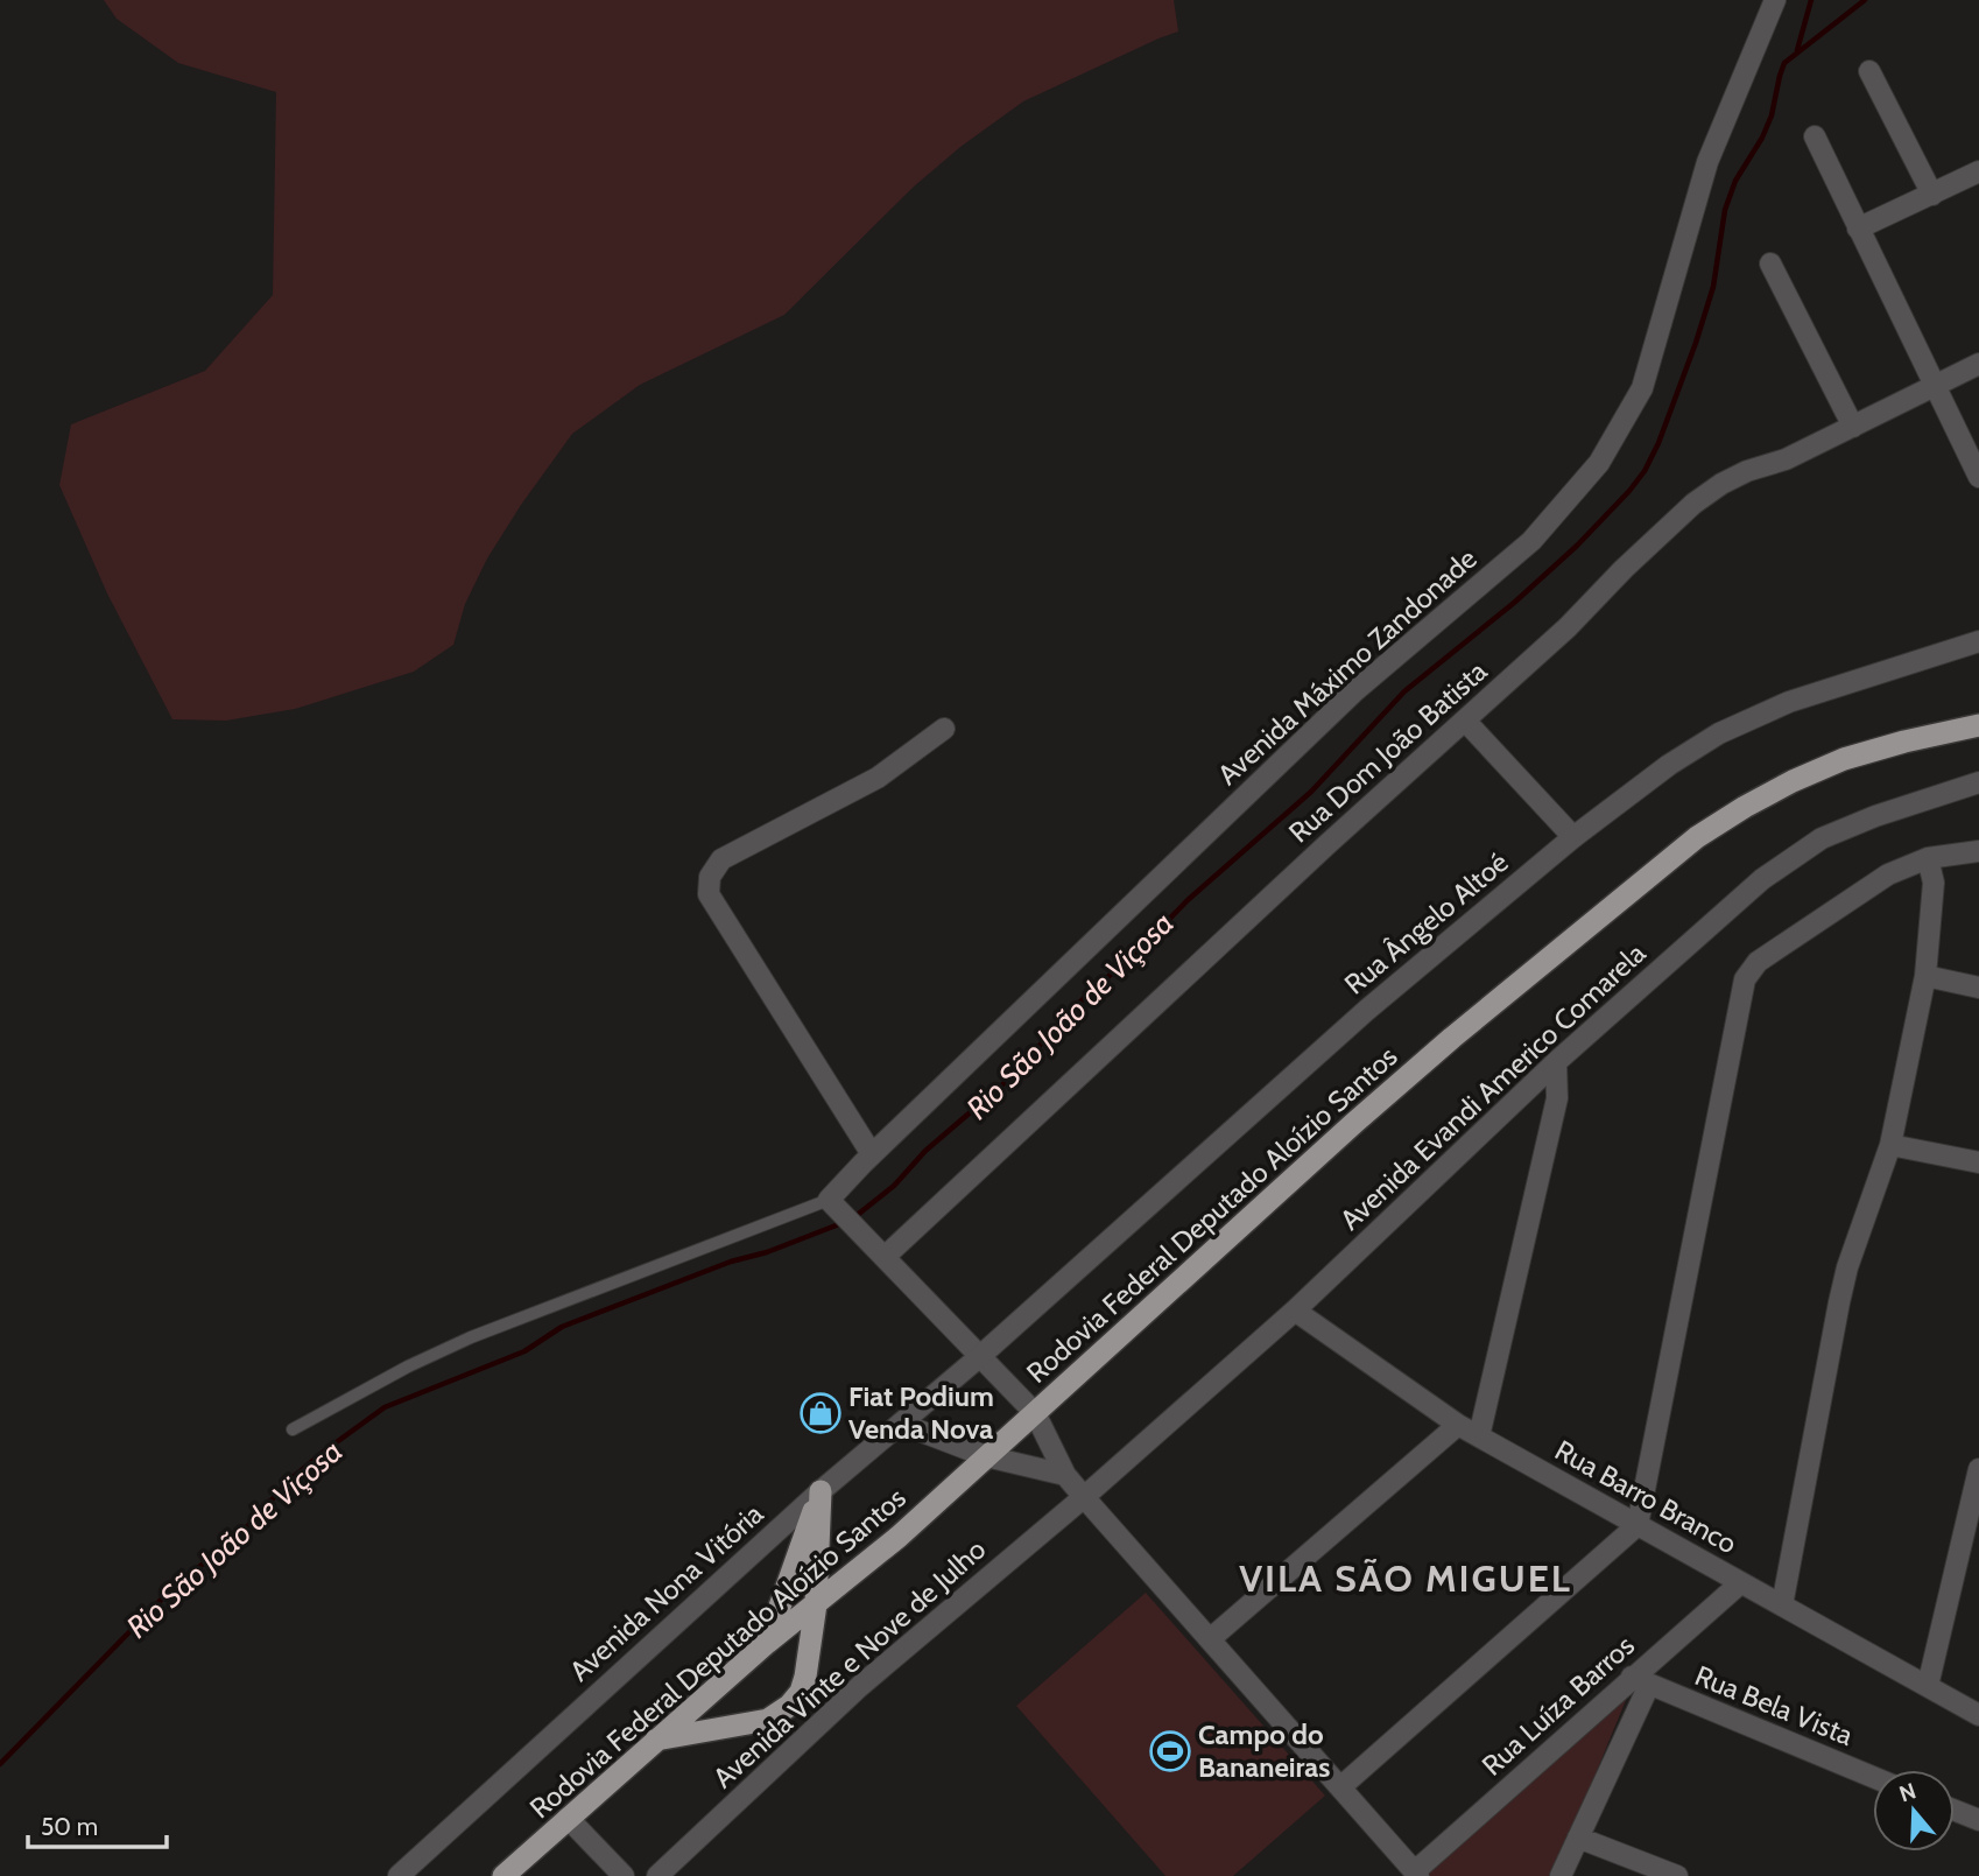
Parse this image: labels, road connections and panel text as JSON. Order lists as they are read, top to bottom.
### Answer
{
  "streets": {
    "highway": ["Rodovia Federal Deputado Aloízio Santos"],
    "street": [
      "Avenida Máximo Zandonade",
      "Rua Dom João Batista",
      "Rua Ângelo Altoé",
      "Avenida Evandi Americo Comarela",
      "Rua Barro Branco",
      "Avenida Nona Vitória",
      "Avenida Vinte e Nove de Julho",
      "Rua Luíza Barros",
      "Rua Bela Vista"
    ]
  },
  "crossings": [
    ["Rua Ângelo Altoé", "Avenida Nona Vitória"],
    ["Avenida Evandi Americo Comarela", "Rua Barro Branco"],
    ["Avenida Evandi Americo Comarela", "Avenida Vinte e Nove de Julho"],
    ["Rua Barro Branco", "Rua Luíza Barros"],
    ["Rua Luíza Barros", "Rua Bela Vista"]
  ],
  "districts": ["VILA SÃO MIGUEL"],
  "water": ["Rio São João de Viçosa"],
  "places": {
    "shop": ["Fiat Podium Venda Nova"],
    "sports": ["Campo do Bananeiras"]
  },
  "scale_bar": "50 m",
  "north": "top"
}
